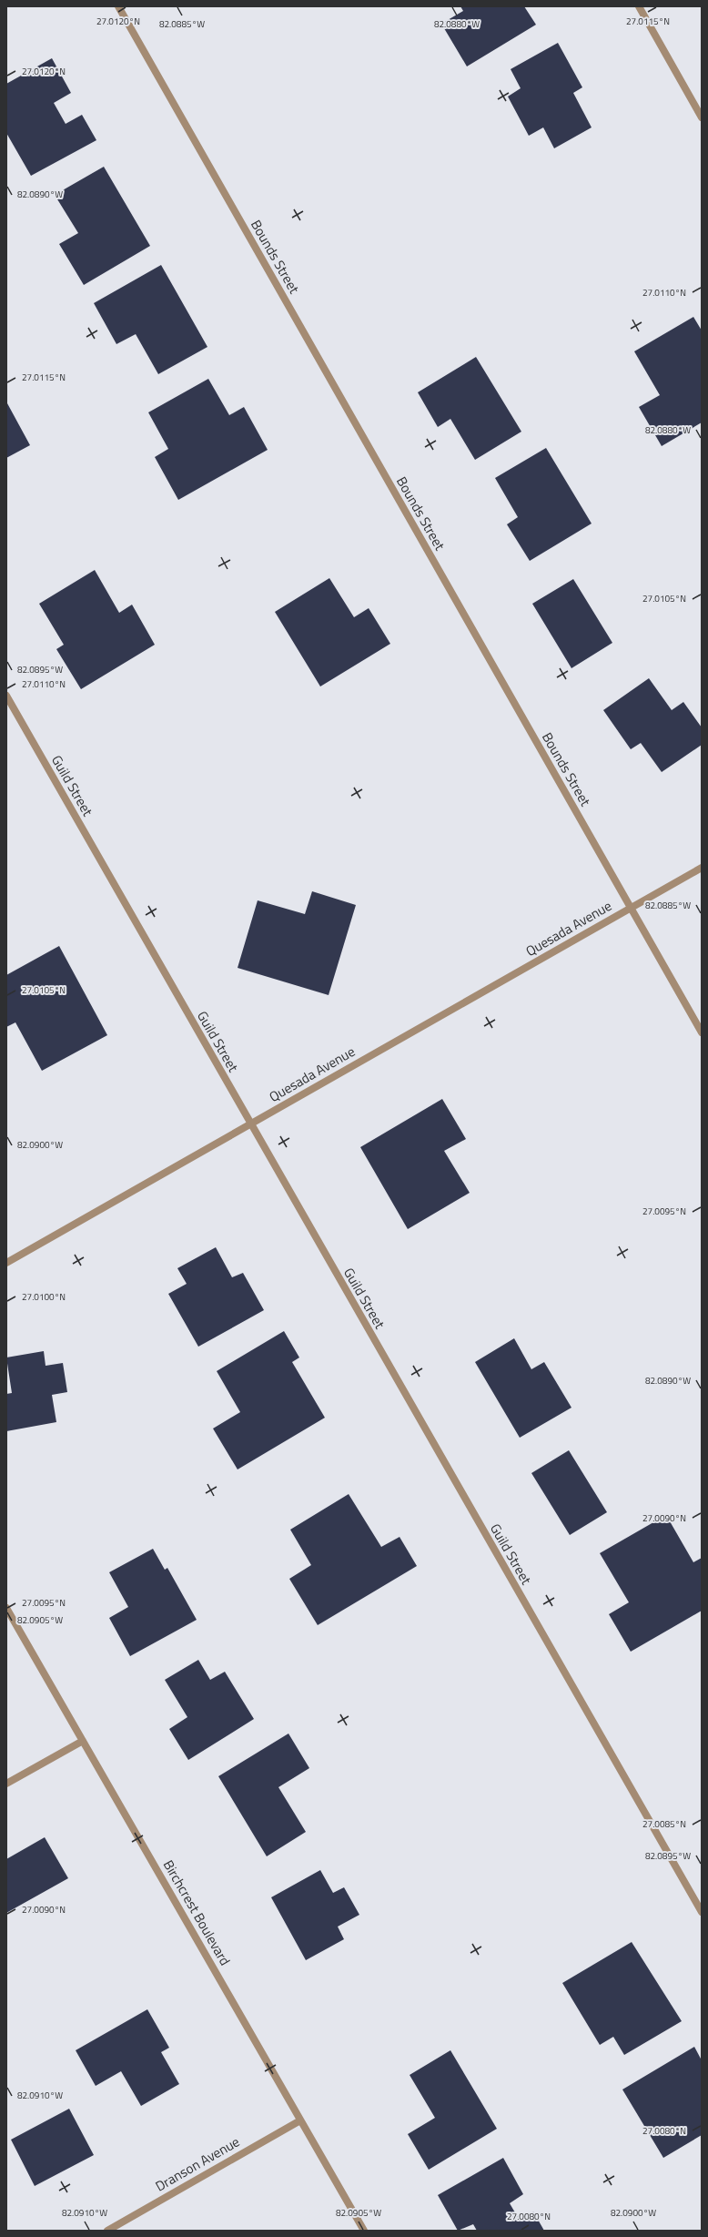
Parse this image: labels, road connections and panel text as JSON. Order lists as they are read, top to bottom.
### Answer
{
  "streets": {
    "street": [
      "Bounds Street",
      "Guild Street",
      "Quesada Avenue",
      "Birchcrest Boulevard",
      "Dranson Avenue"
    ]
  },
  "crossings": [
    ["Bounds Street", "Quesada Avenue"],
    ["Guild Street", "Quesada Avenue"],
    ["Birchcrest Boulevard", "Dranson Avenue"]
  ],
  "coordinates": [
    "27.0120°N",
    "27.0115°N",
    "82.0880°W",
    "82.0885°W",
    "82.0890°W",
    "27.0110°N",
    "27.0105°N",
    "82.0895°W",
    "82.0900°W",
    "27.0095°N",
    "27.0100°N",
    "27.0090°N",
    "82.0905°W",
    "27.0085°N",
    "82.0910°W",
    "27.0080°N"
  ]
}
